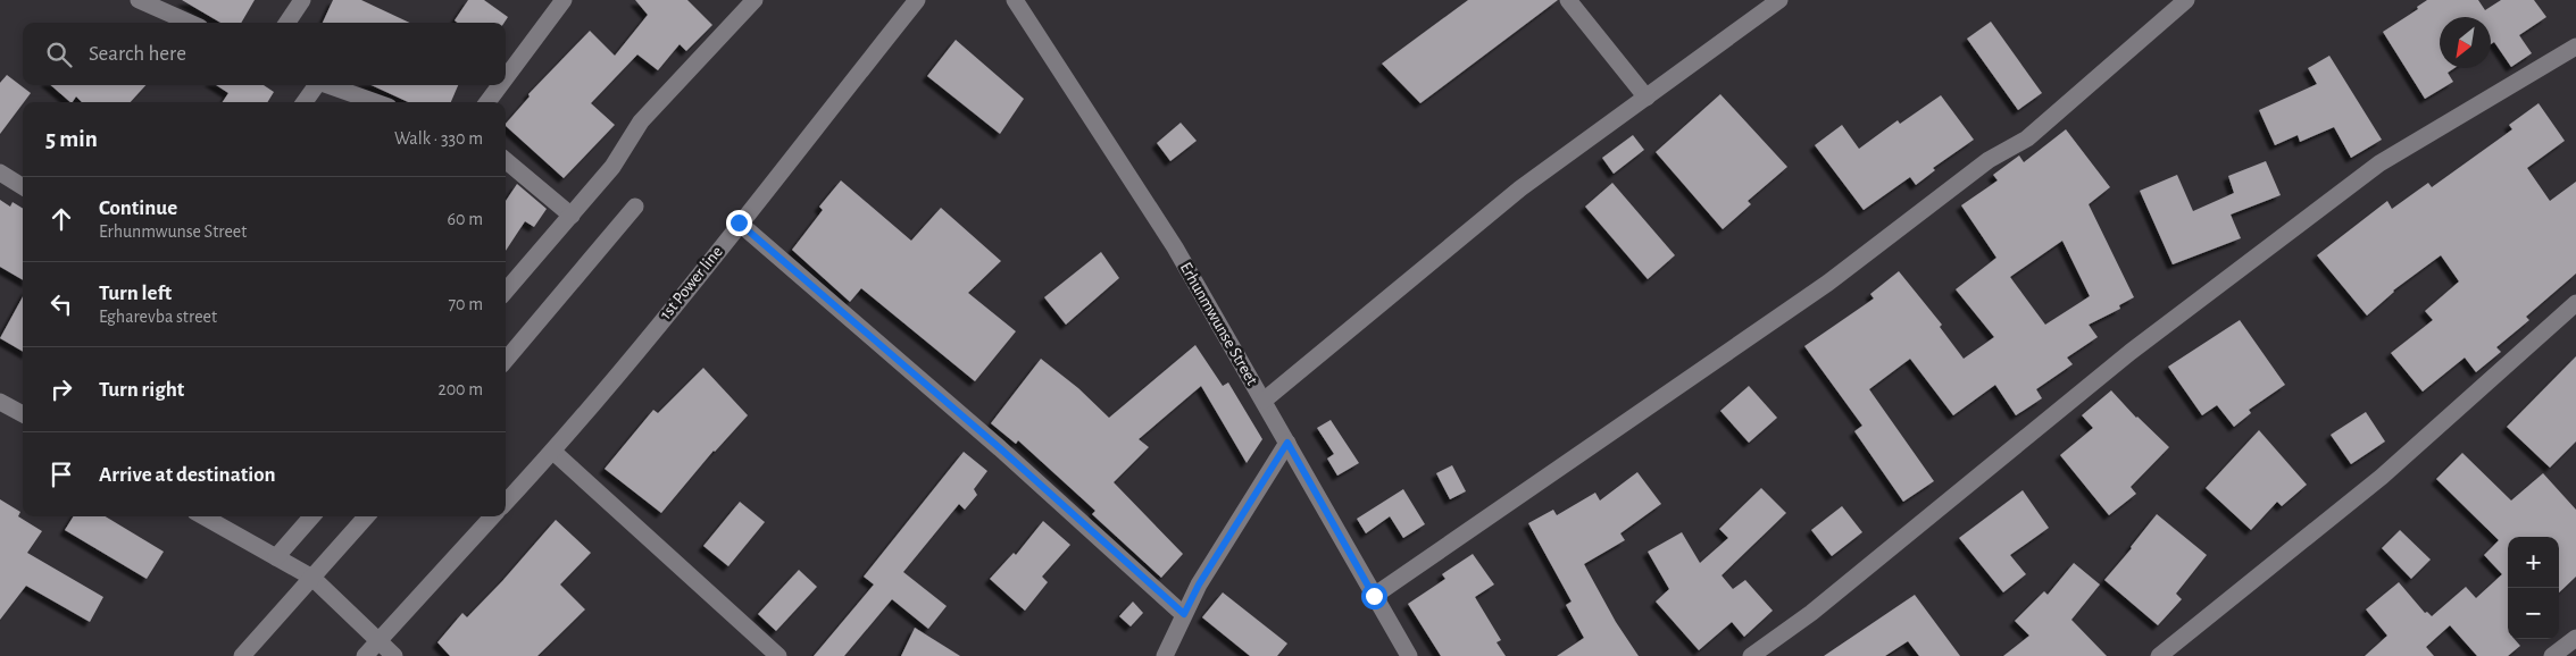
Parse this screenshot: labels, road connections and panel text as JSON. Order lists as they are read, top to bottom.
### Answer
{
  "streets": {
    "street": ["1st Power line", "Erhunmwunse Street"]
  },
  "north": "bottom left",
  "page": {
    "search": "Search here",
    "heading": ["5 min", "Walk · 330 m"],
    "list": [
      ["Continue", "Erhunmwunse Street", "60 m"],
      ["Turn left", "Egharevba street", "70 m"],
      ["Turn right", "200 m"],
      "Arrive at destination"
    ],
    "map_buttons": ["+", "−"]
  }
}
